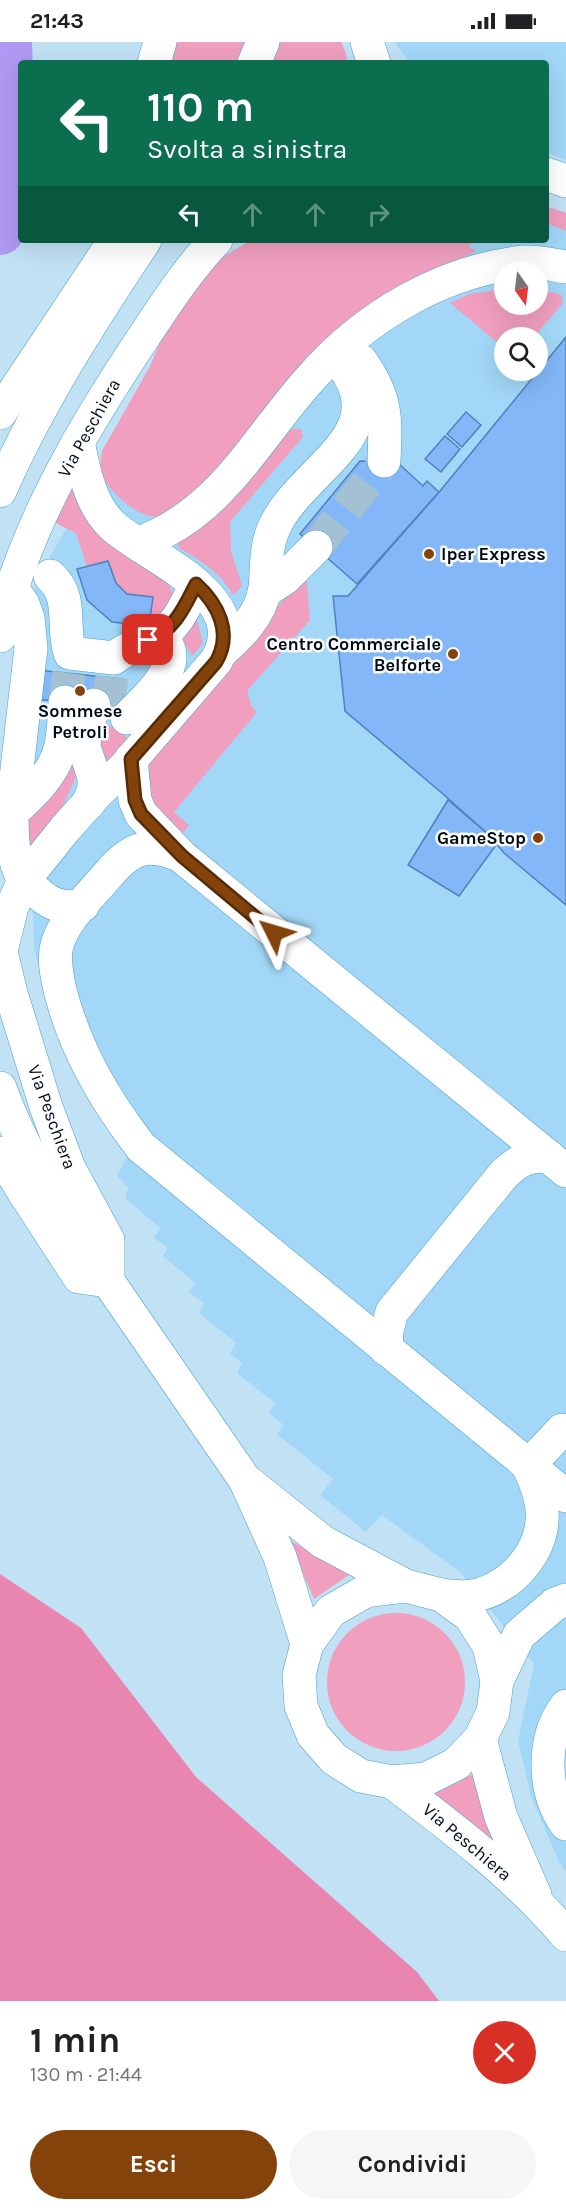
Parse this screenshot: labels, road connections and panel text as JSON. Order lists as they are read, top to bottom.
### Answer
{
  "streets": {
    "main road": ["Via Peschiera"]
  },
  "places": [
    "Iper Express",
    "Centro Commerciale Belforte",
    "Sommese Petroli",
    "GameStop"
  ],
  "north": "bottom",
  "page": {
    "status": "21:43",
    "turn": ["110 m", "Svolta a sinistra"],
    "heading": ["1 min", "130 m · 21:44"],
    "buttons": ["Esci", "Condividi"]
  }
}
